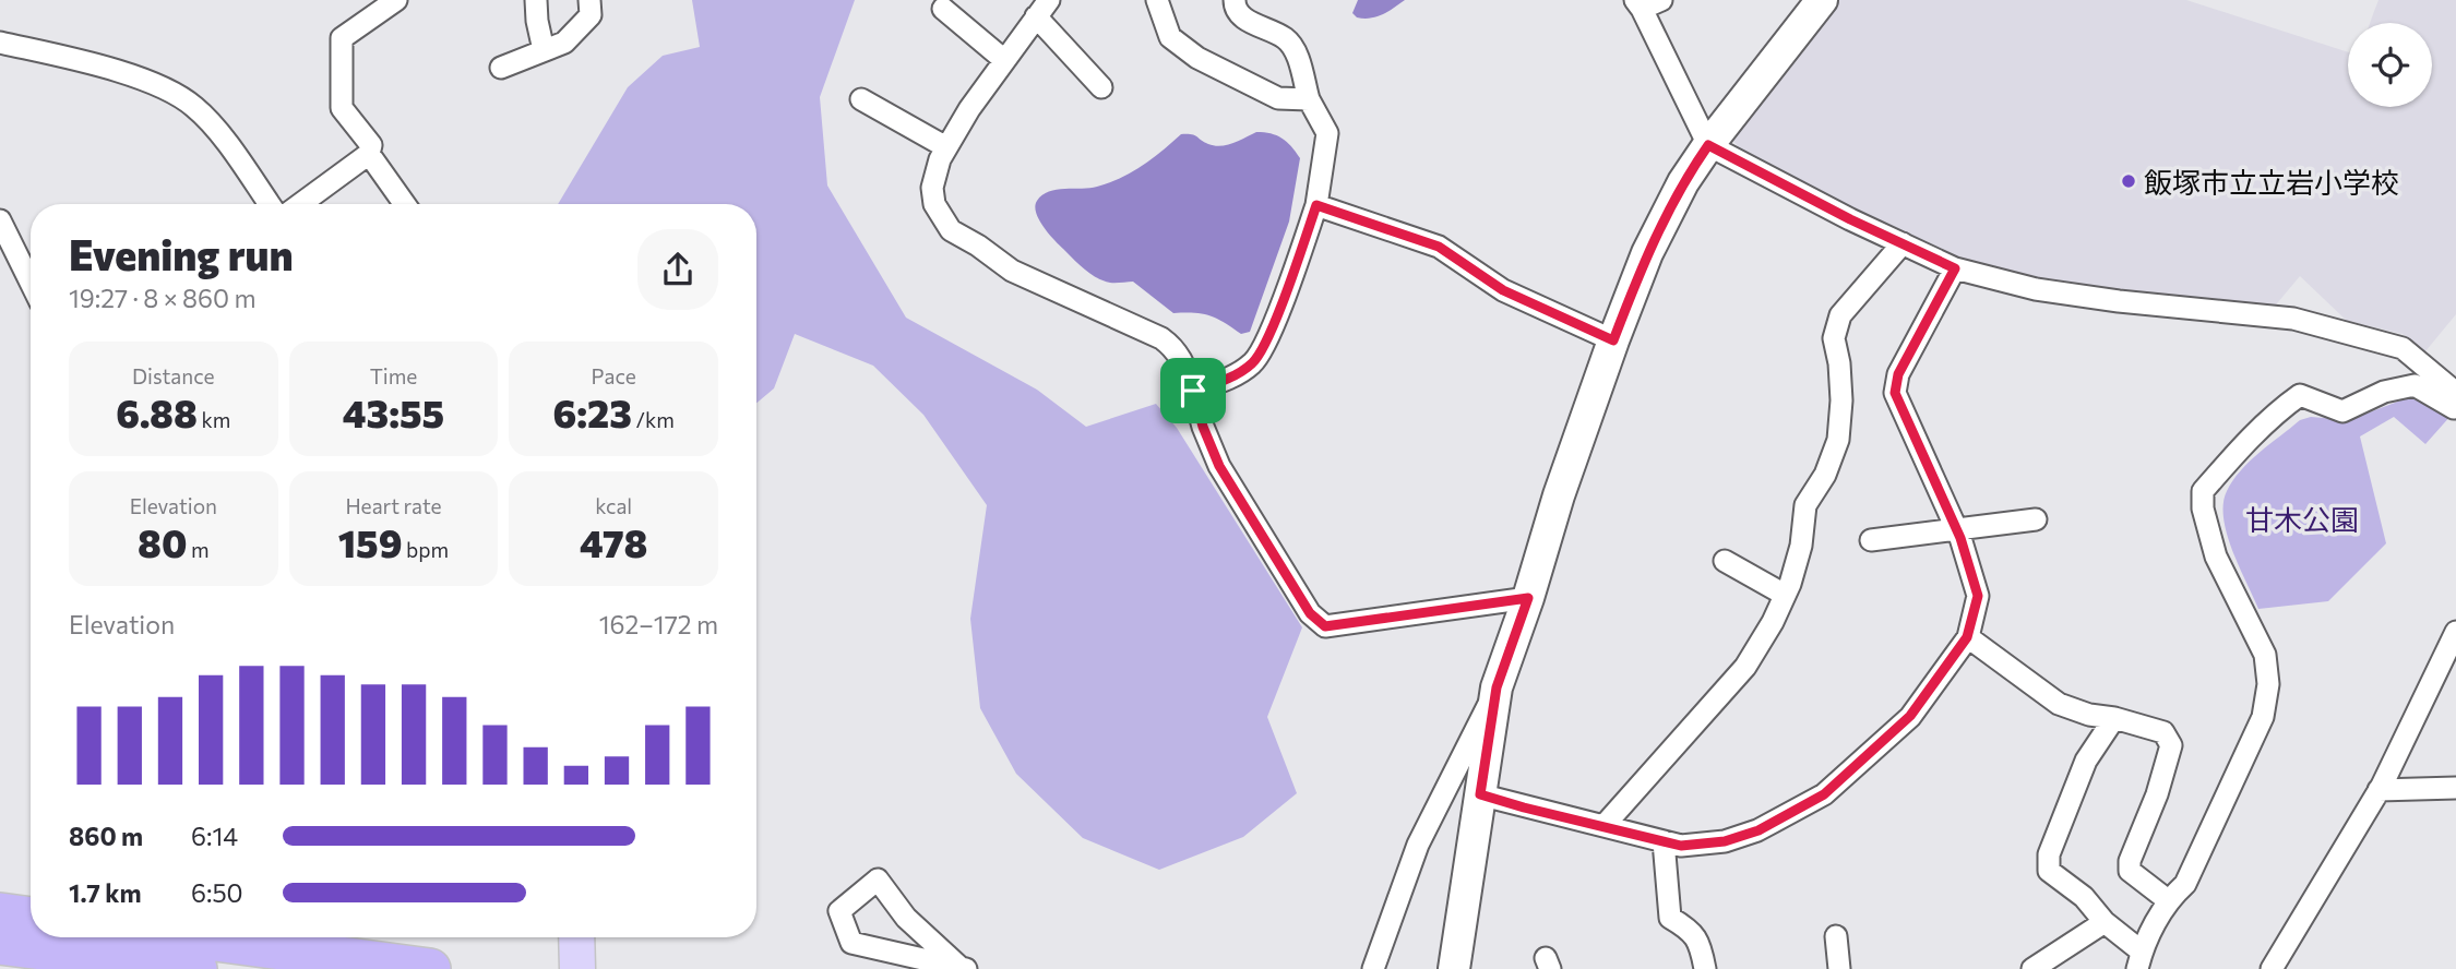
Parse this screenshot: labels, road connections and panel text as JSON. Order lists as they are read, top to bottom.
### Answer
{
  "parks": ["甘木公園"],
  "places": ["飯塚市立立岩小学校"],
  "page": {
    "heading": ["Evening run", "19:27 · 8 × 860 m"],
    "stats": [
      ["Distance", "6.88 km"],
      ["Time", "43:55"],
      ["Pace", "6:23 /km"],
      ["Elevation", "80 m"],
      ["Heart rate", "159 bpm"],
      ["kcal", "478"]
    ],
    "chart": ["Elevation", "162–172 m"],
    "list": [
      {
        "name": "860 m",
        "note": "6:14"
      },
      {
        "name": "1.7 km",
        "note": "6:50"
      }
    ]
  }
}
